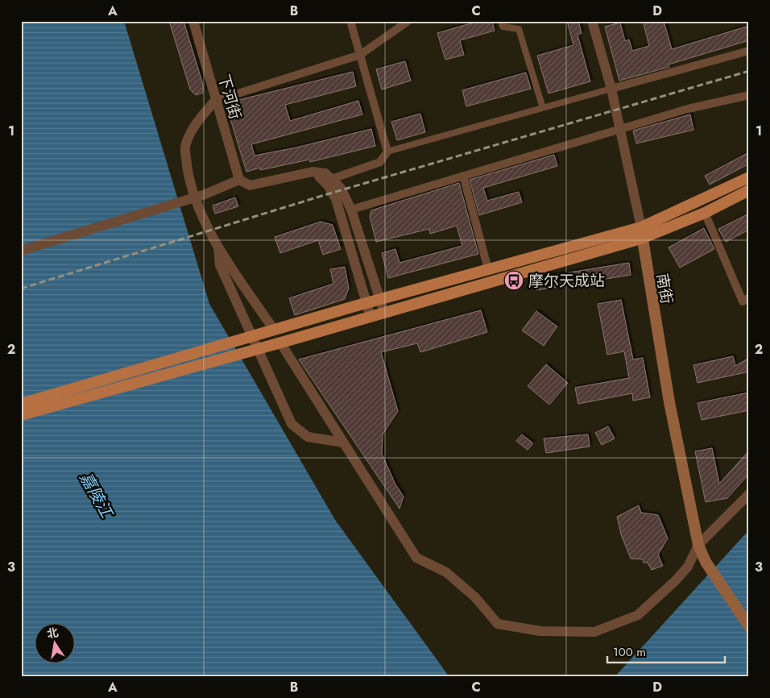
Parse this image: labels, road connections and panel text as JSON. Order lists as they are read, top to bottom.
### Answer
{
  "streets": {
    "main road": ["南街"],
    "street": ["下河街"]
  },
  "water": ["嘉陵江"],
  "places": {
    "bus stop": ["摩尔天成站"]
  },
  "scale_bar": "100 m",
  "north": "top",
  "grid": {
    "columns": [
      "A",
      "B",
      "C",
      "D"
    ],
    "rows": ["1", "2", "3"]
  }
}
